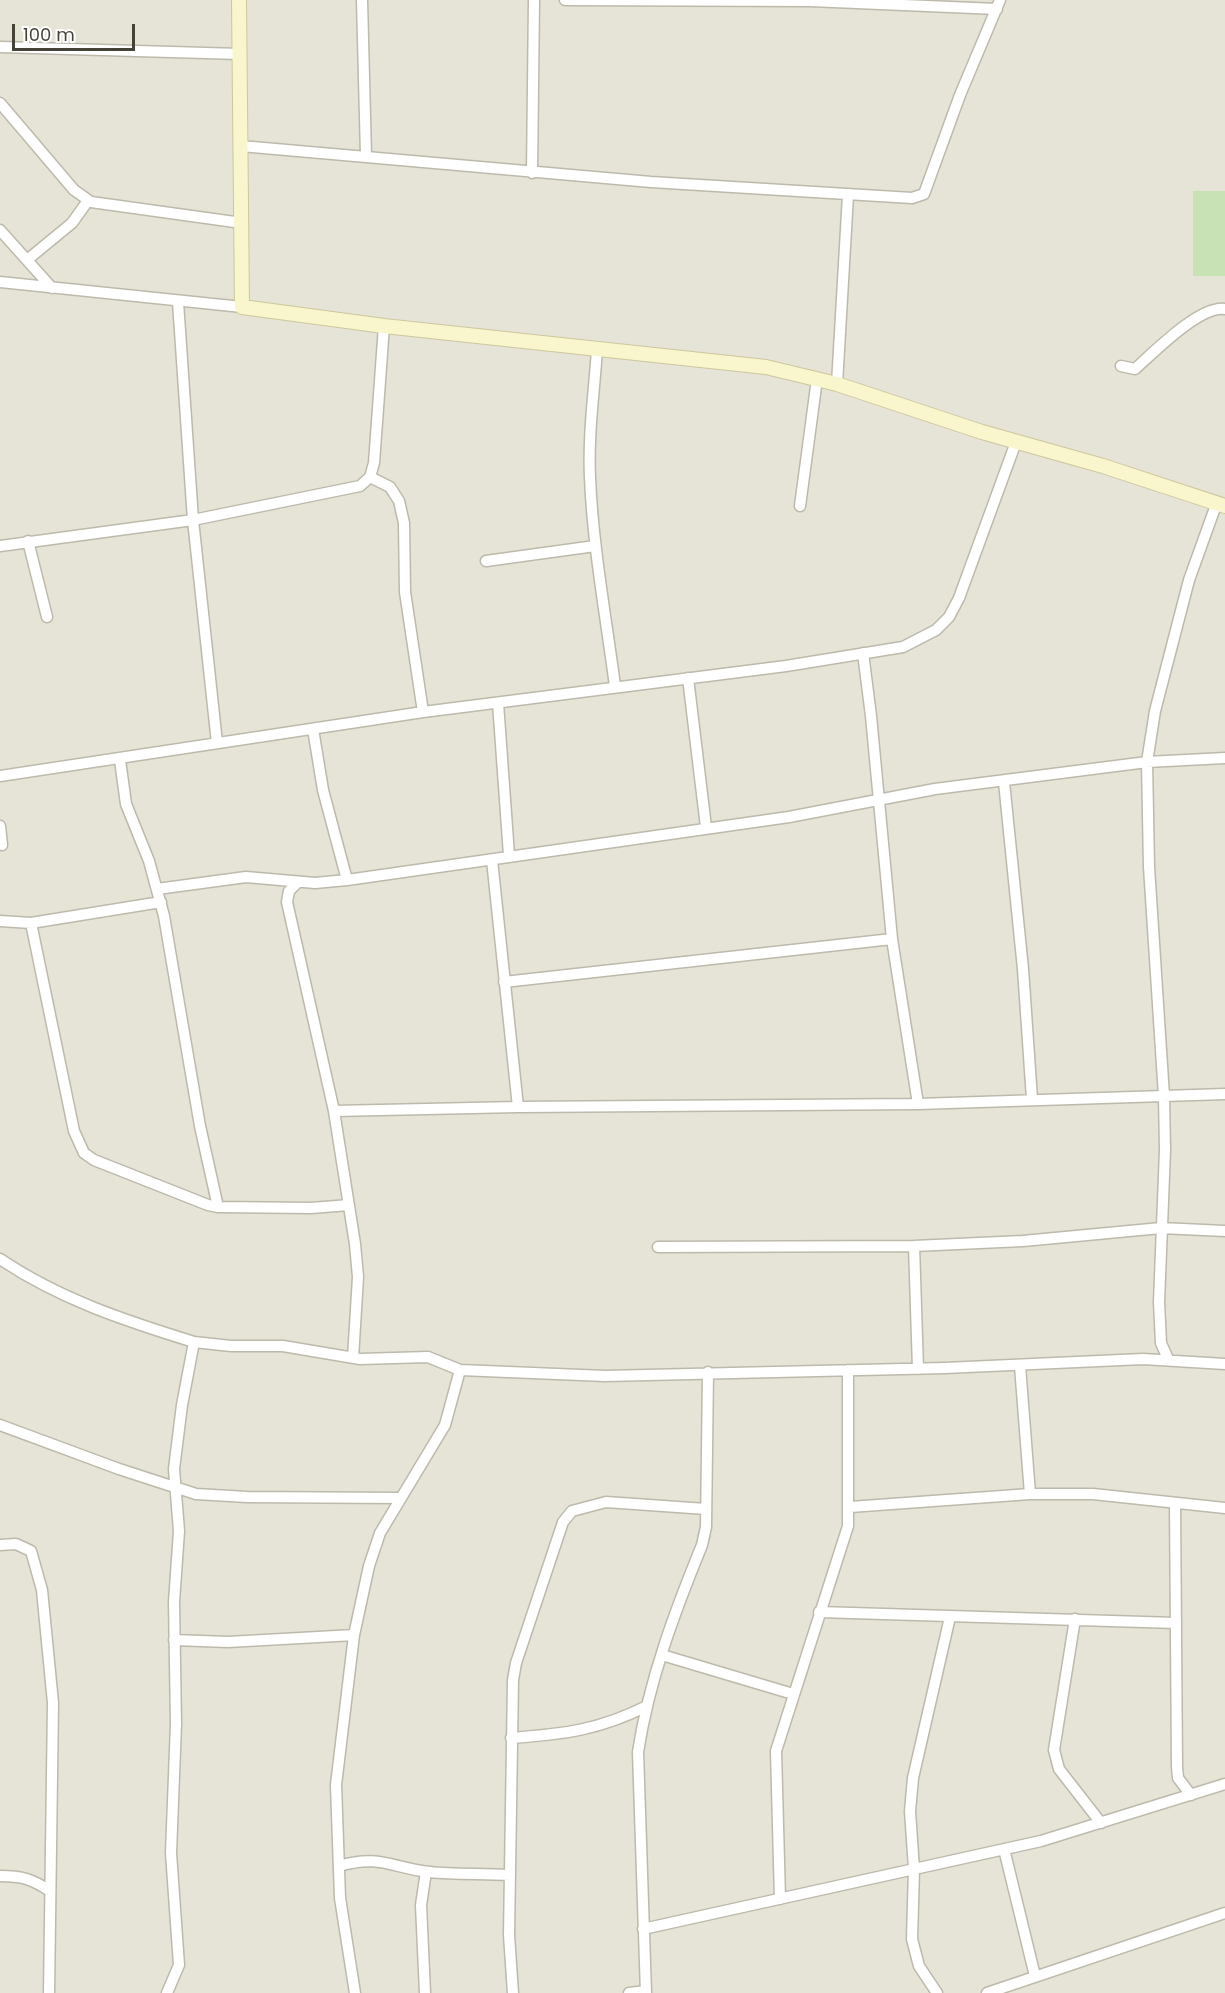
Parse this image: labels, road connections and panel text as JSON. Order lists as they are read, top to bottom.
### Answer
{
  "scale_bar": "100 m"
}
